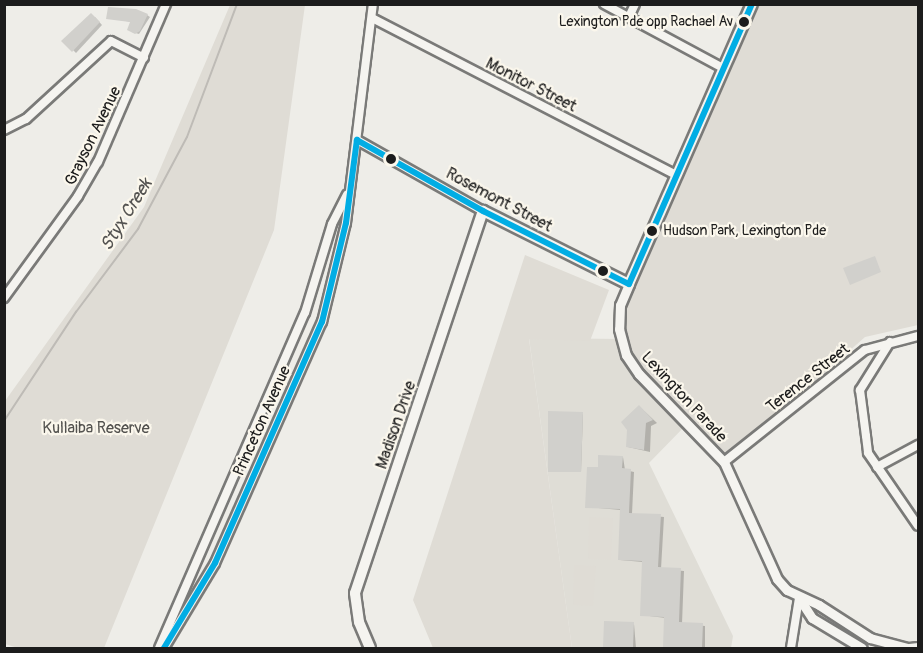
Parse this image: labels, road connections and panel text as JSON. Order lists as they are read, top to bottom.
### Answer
{
  "streets": {
    "main road": ["Rosemont Street", "Lexington Parade", "Madison Drive"],
    "street": [
      "Monitor Street",
      "Grayson Avenue",
      "Terence Street",
      "Princeton Avenue"
    ]
  },
  "crossings": [
    ["Monitor Street", "Lexington Parade"],
    ["Monitor Street", "Princeton Avenue"],
    ["Rosemont Street", "Lexington Parade"],
    ["Rosemont Street", "Princeton Avenue"],
    ["Rosemont Street", "Madison Drive"],
    ["Terence Street", "Lexington Parade"]
  ],
  "water": ["Styx Creek"],
  "parks": ["Kullaiba Reserve"],
  "places": ["Lexington Pde opp Rachael Av", "Hudson Park, Lexington Pde"]
}
